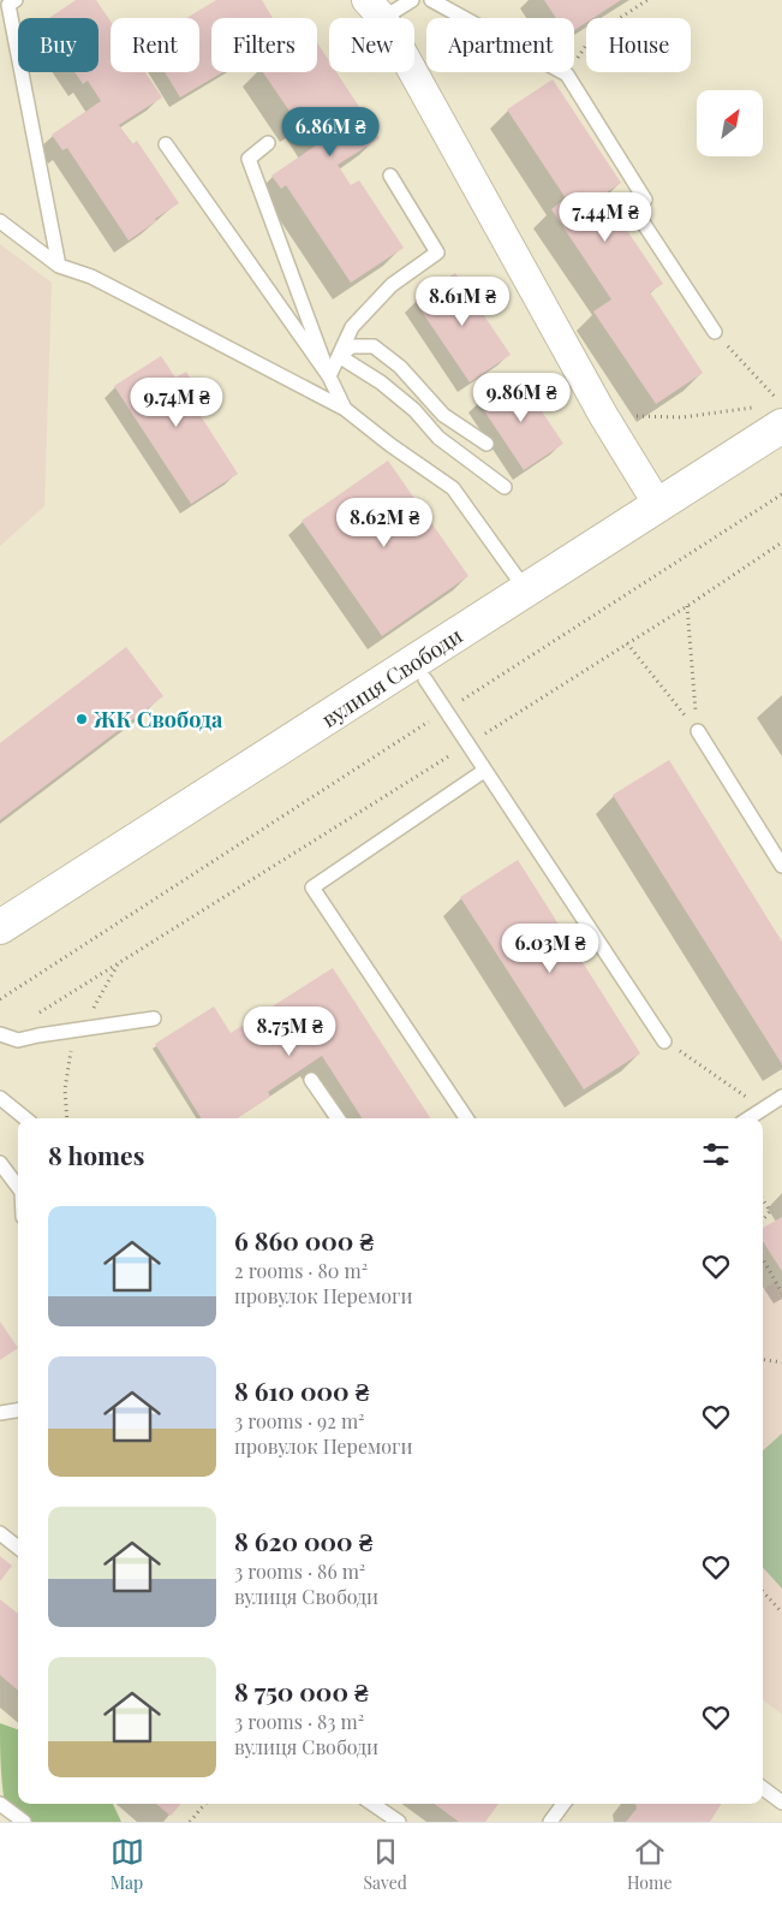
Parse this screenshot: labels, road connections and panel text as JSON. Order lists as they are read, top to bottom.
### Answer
{
  "streets": {
    "main road": ["вулиця Свободи"]
  },
  "places": ["ЖК Свобода"],
  "north": "top right",
  "page": {
    "chip": [
      "Buy",
      "Rent",
      "Filters",
      "New",
      "Apartment",
      "House"
    ],
    "price": [
      "6.86M ₴",
      "7.44M ₴",
      "8.61M ₴",
      "9.86M ₴",
      "9.74M ₴",
      "8.62M ₴",
      "6.03M ₴",
      "8.75M ₴"
    ],
    "heading": "8 homes",
    "list": [
      {
        "name": "6 860 000 ₴",
        "note": "2 rooms · 80 m² · провулок Перемоги"
      },
      {
        "name": "8 610 000 ₴",
        "note": "3 rooms · 92 m² · провулок Перемоги"
      },
      {
        "name": "8 620 000 ₴",
        "note": "3 rooms · 86 m² · вулиця Свободи"
      },
      {
        "name": "8 750 000 ₴",
        "note": "3 rooms · 83 m² · вулиця Свободи"
      }
    ],
    "tabs": ["Map", "Saved", "Home"]
  }
}
